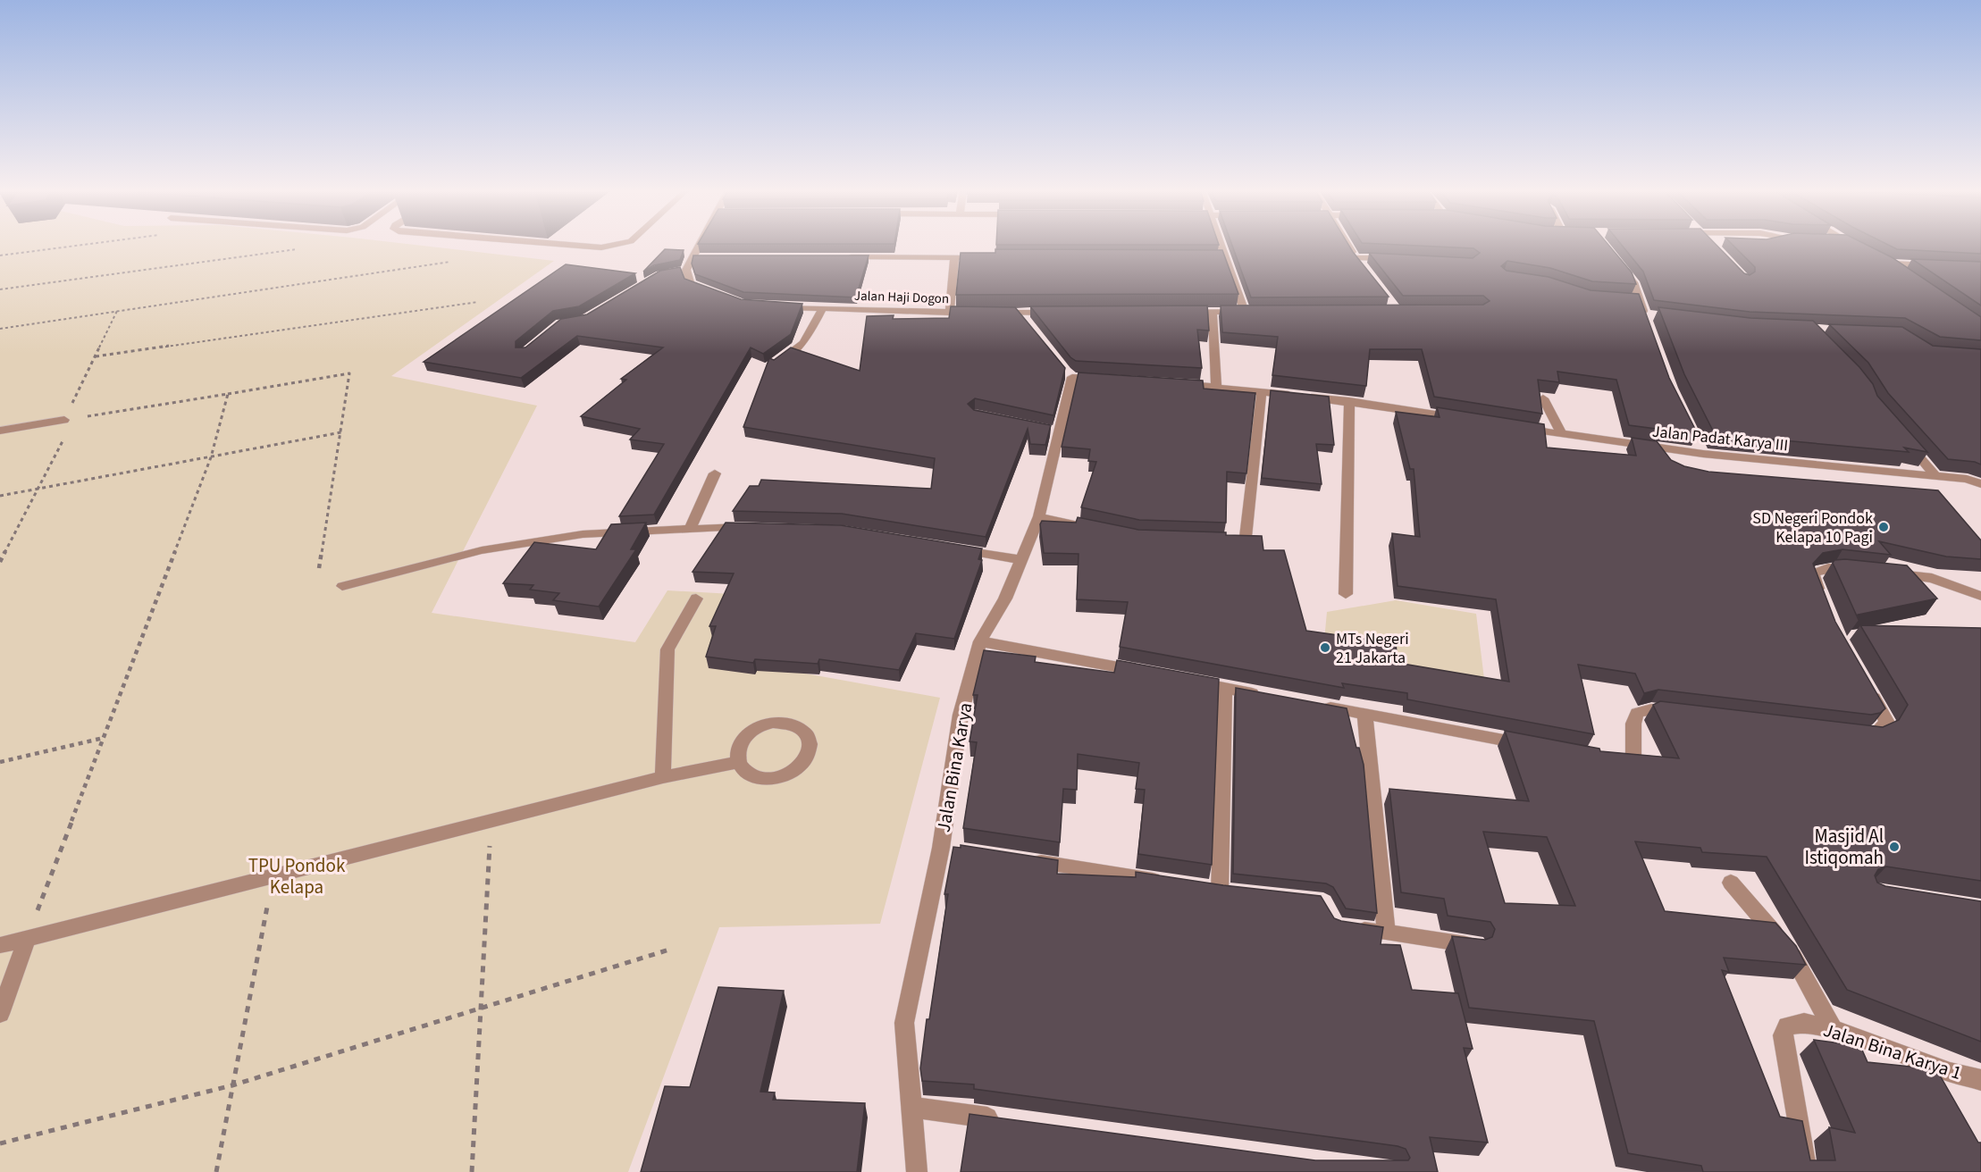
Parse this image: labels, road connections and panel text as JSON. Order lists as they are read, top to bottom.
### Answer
{
  "streets": {
    "street": [
      "Jalan Haji Dogon",
      "Jalan Padat Karya III",
      "Jalan Bina Karya",
      "Jalan Bina Karya 1"
    ]
  },
  "parks": ["TPU Pondok Kelapa"],
  "places": ["SD Negeri Pondok Kelapa 10 Pagi", "MTs Negeri 21 Jakarta", "Masjid Al Istiqomah"]
}
